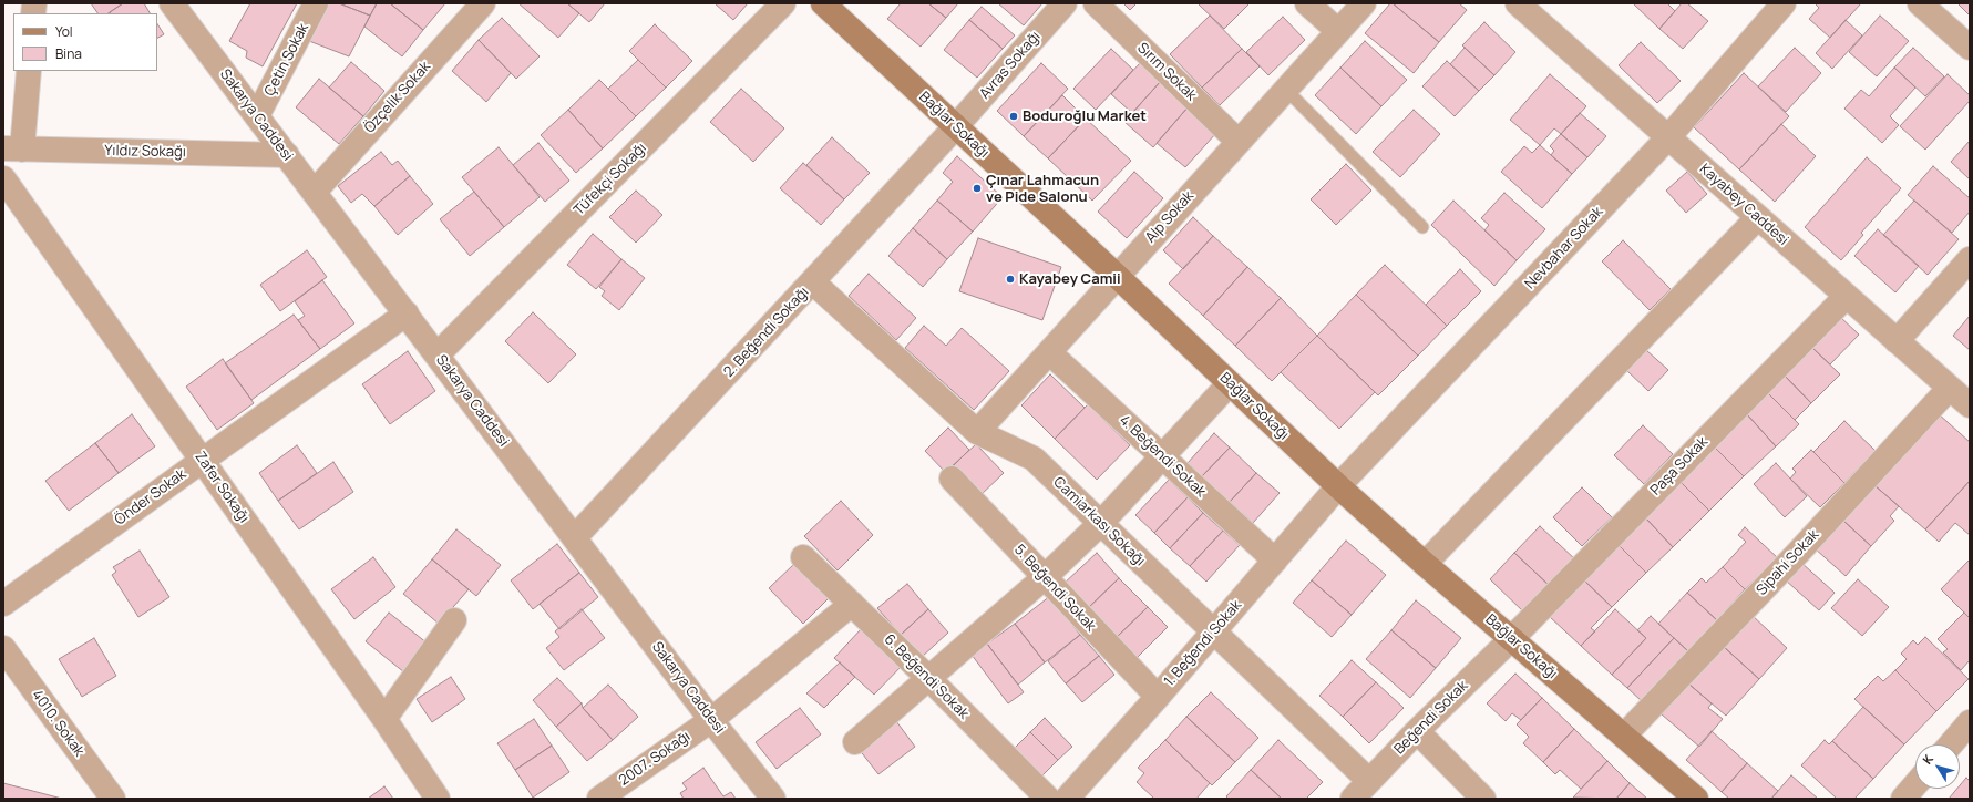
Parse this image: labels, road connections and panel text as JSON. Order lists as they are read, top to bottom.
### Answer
{
  "streets": {
    "main road": ["Bağlar Sokağı"],
    "street": [
      "Çetin Sokak",
      "Avras Sokağı",
      "Sırım Sokak",
      "Özçelik Sokak",
      "Sakarya Caddesi",
      "Yıldız Sokağı",
      "Tüfekçi Sokağı",
      "Kayabey Caddesi",
      "Alp Sokak",
      "Nevbahar Sokak",
      "2. Beğendi Sokağı",
      "4. Beğendi Sokak",
      "Paşa Sokak",
      "Zafer Sokağı",
      "Önder Sokak",
      "Camiarkası Sokağı",
      "Sipahi Sokak",
      "5. Beğendi Sokak",
      "1. Beğendi Sokak",
      "6. Beğendi Sokak",
      "Beğendi Sokak",
      "4010. Sokak",
      "2007. Sokağı"
    ]
  },
  "crossings": [
    ["Çetin Sokak", "Sakarya Caddesi"],
    ["Avras Sokağı", "Bağlar Sokağı"],
    ["Avras Sokağı", "2. Beğendi Sokağı"],
    ["Sırım Sokak", "Alp Sokak"],
    ["Özçelik Sokak", "Sakarya Caddesi"],
    ["Sakarya Caddesi", "Yıldız Sokağı"],
    ["Sakarya Caddesi", "Tüfekçi Sokağı"],
    ["Sakarya Caddesi", "2. Beğendi Sokağı"],
    ["Sakarya Caddesi", "Önder Sokak"],
    ["Sakarya Caddesi", "2007. Sokağı"],
    ["Bağlar Sokağı", "Alp Sokak"],
    ["Bağlar Sokağı", "Nevbahar Sokak"],
    ["Bağlar Sokağı", "2. Beğendi Sokağı"],
    ["Bağlar Sokağı", "Paşa Sokak"],
    ["Bağlar Sokağı", "Sipahi Sokak"],
    ["Bağlar Sokağı", "1. Beğendi Sokak"],
    ["Bağlar Sokağı", "Beğendi Sokak"],
    ["Kayabey Caddesi", "Nevbahar Sokak"],
    ["Kayabey Caddesi", "Paşa Sokak"],
    ["Kayabey Caddesi", "Sipahi Sokak"],
    ["Alp Sokak", "4. Beğendi Sokak"],
    ["Alp Sokak", "Camiarkası Sokağı"],
    ["Nevbahar Sokak", "1. Beğendi Sokak"],
    ["2. Beğendi Sokağı", "Camiarkası Sokağı"],
    ["4. Beğendi Sokak", "1. Beğendi Sokak"],
    ["Paşa Sokak", "Beğendi Sokak"],
    ["Zafer Sokağı", "Önder Sokak"],
    ["Camiarkası Sokağı", "1. Beğendi Sokak"],
    ["Camiarkası Sokağı", "Beğendi Sokak"],
    ["5. Beğendi Sokak", "1. Beğendi Sokak"],
    ["6. Beğendi Sokak", "2007. Sokağı"]
  ],
  "places": ["Boduroğlu Market", "Çınar Lahmacun ve Pide Salonu", "Kayabey Camii"],
  "legend": ["Yol", "Bina"],
  "north": "top left"
}
